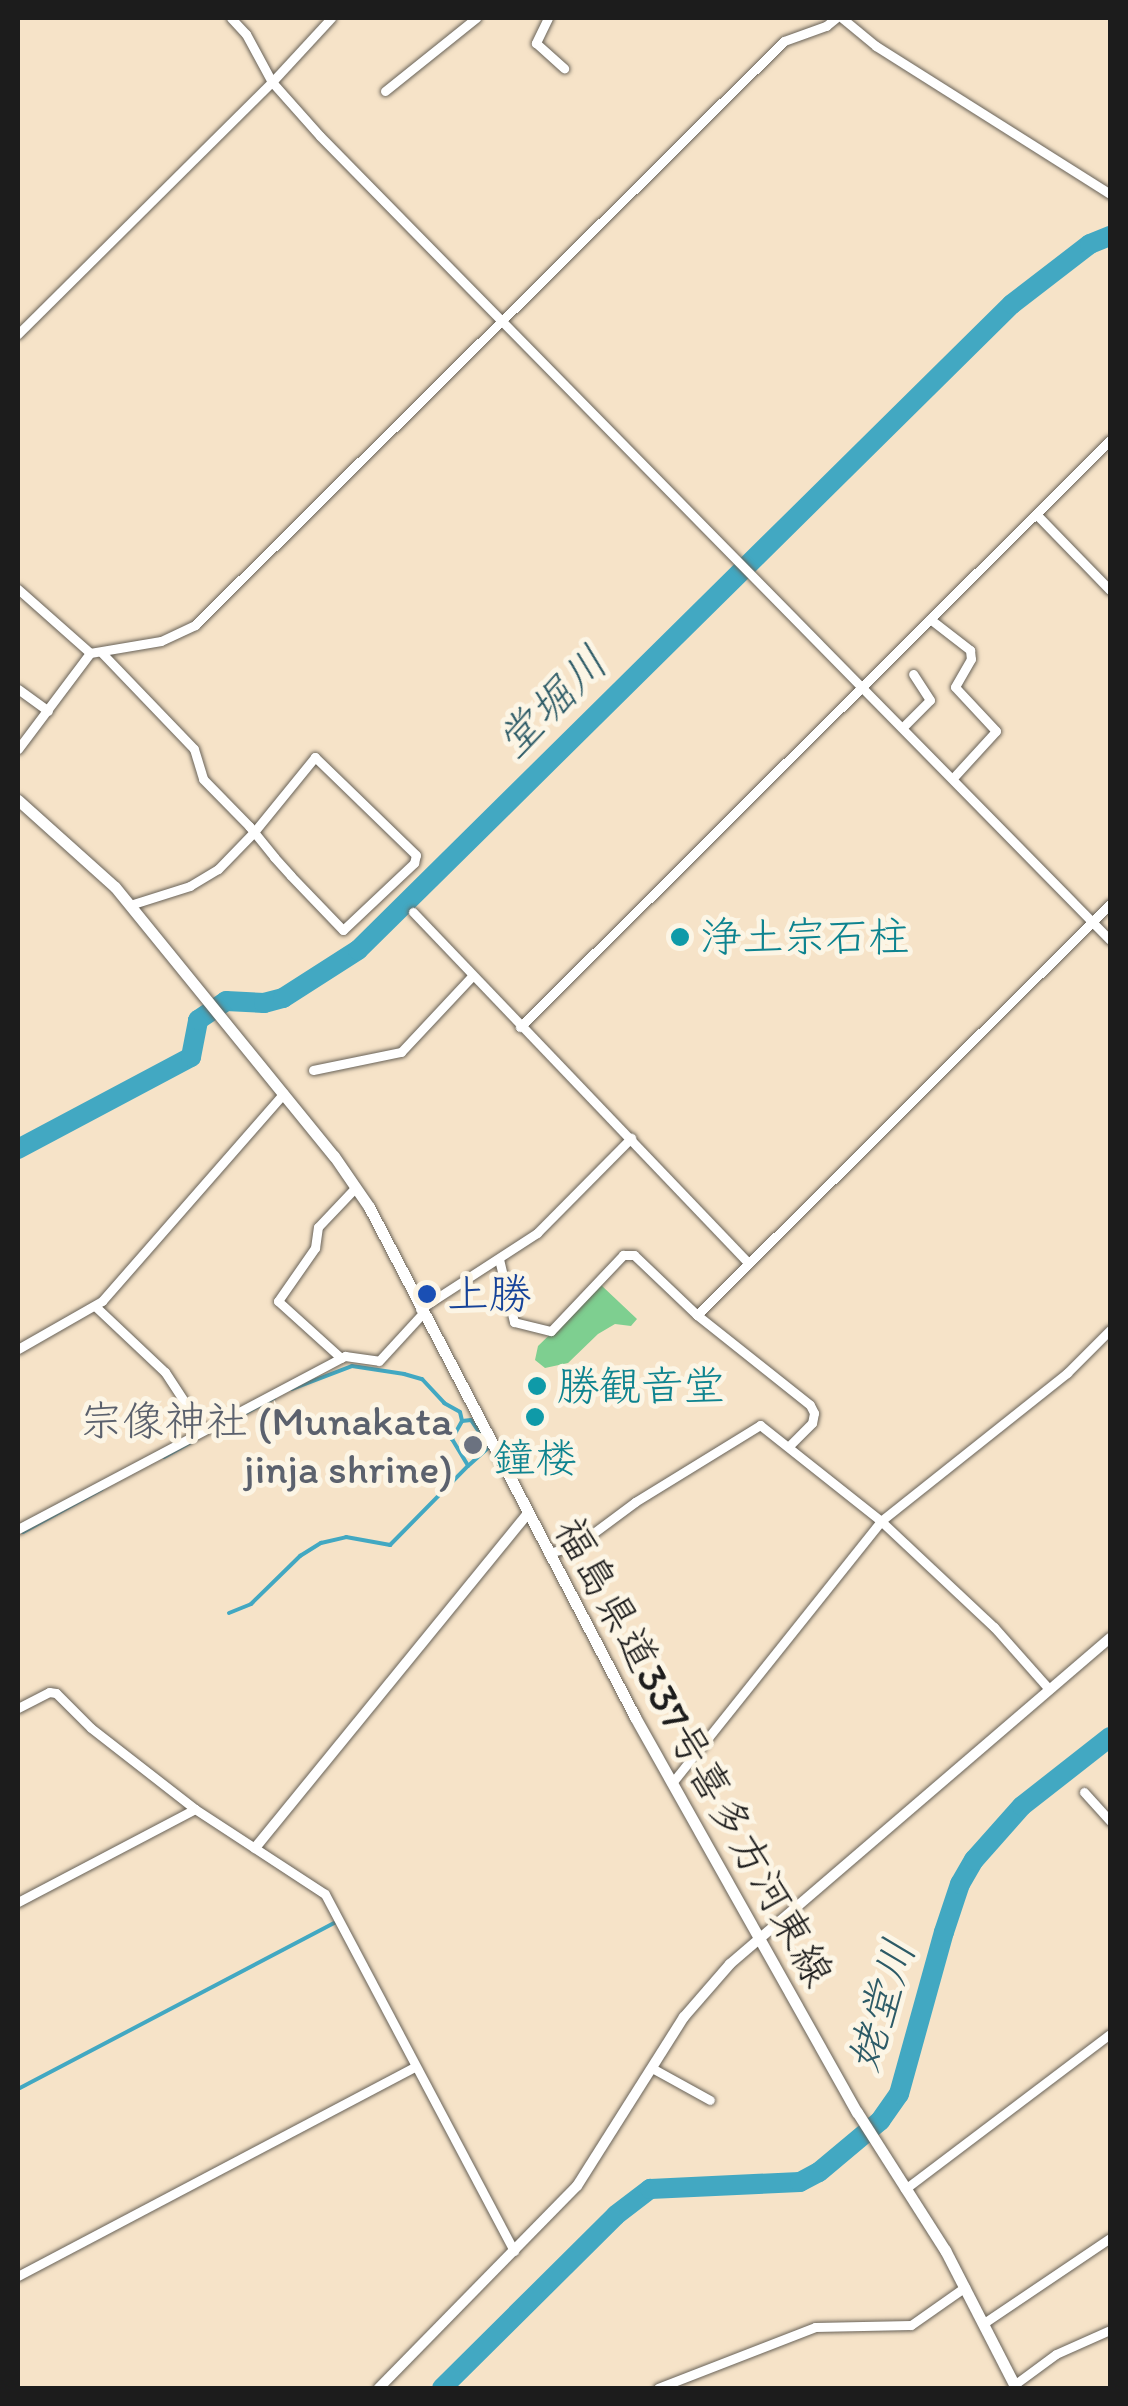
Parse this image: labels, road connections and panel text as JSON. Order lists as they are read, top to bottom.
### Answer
{
  "streets": {
    "main road": ["福島県道337号喜多方河東線"]
  },
  "water": ["堂堀川", "姥堂川"],
  "places": [
    "浄土宗石柱",
    "上勝",
    "勝観音堂",
    "鐘楼",
    "宗像神社 (Munakata jinja shrine)"
  ]
}
